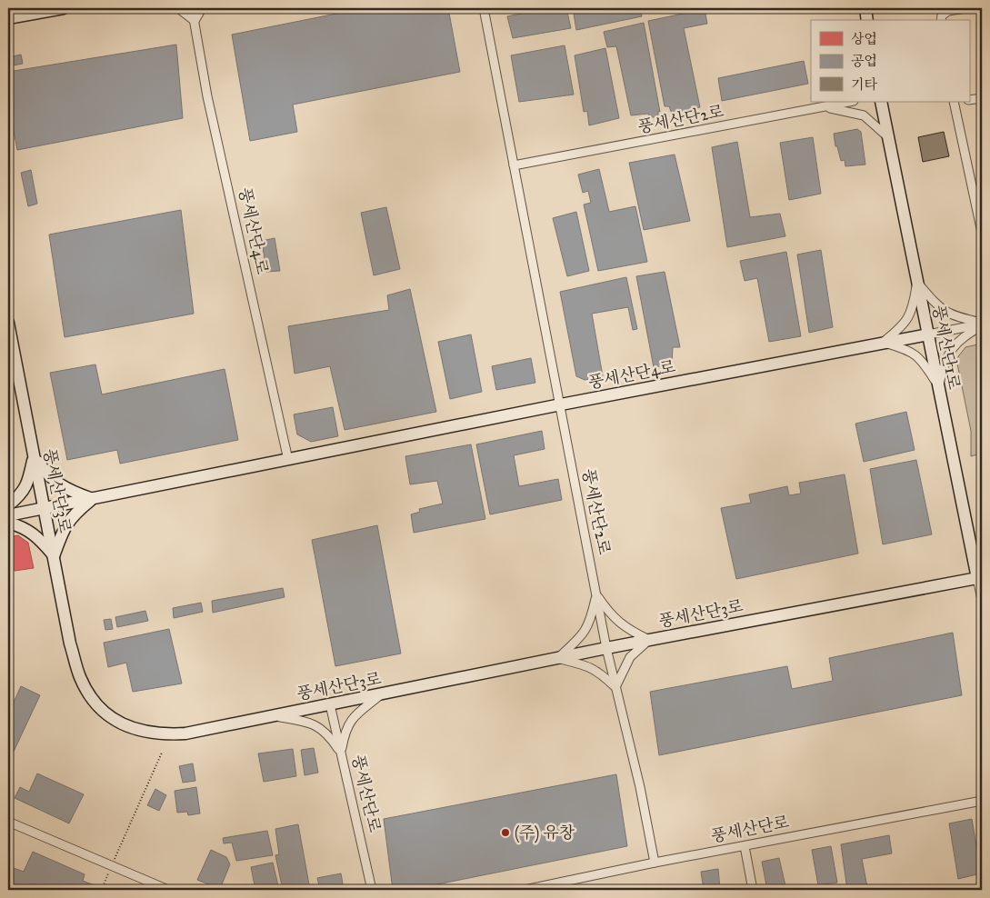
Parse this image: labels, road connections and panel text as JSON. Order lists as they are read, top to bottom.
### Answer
{
  "streets": {
    "street": [
      "풍세산단2로",
      "풍세산단4로",
      "풍세산단1로",
      "풍세산단3로",
      "풍세산단로"
    ]
  },
  "crossings": [
    ["풍세산단2로", "풍세산단4로"],
    ["풍세산단2로", "풍세산단3로"],
    ["풍세산단2로", "풍세산단로"],
    ["풍세산단4로", "풍세산단1로"],
    ["풍세산단4로", "풍세산단3로"],
    ["풍세산단1로", "풍세산단3로"],
    ["풍세산단3로", "풍세산단로"]
  ],
  "places": ["(주) 유창"],
  "legend": ["상업", "공업", "기타"]
}
